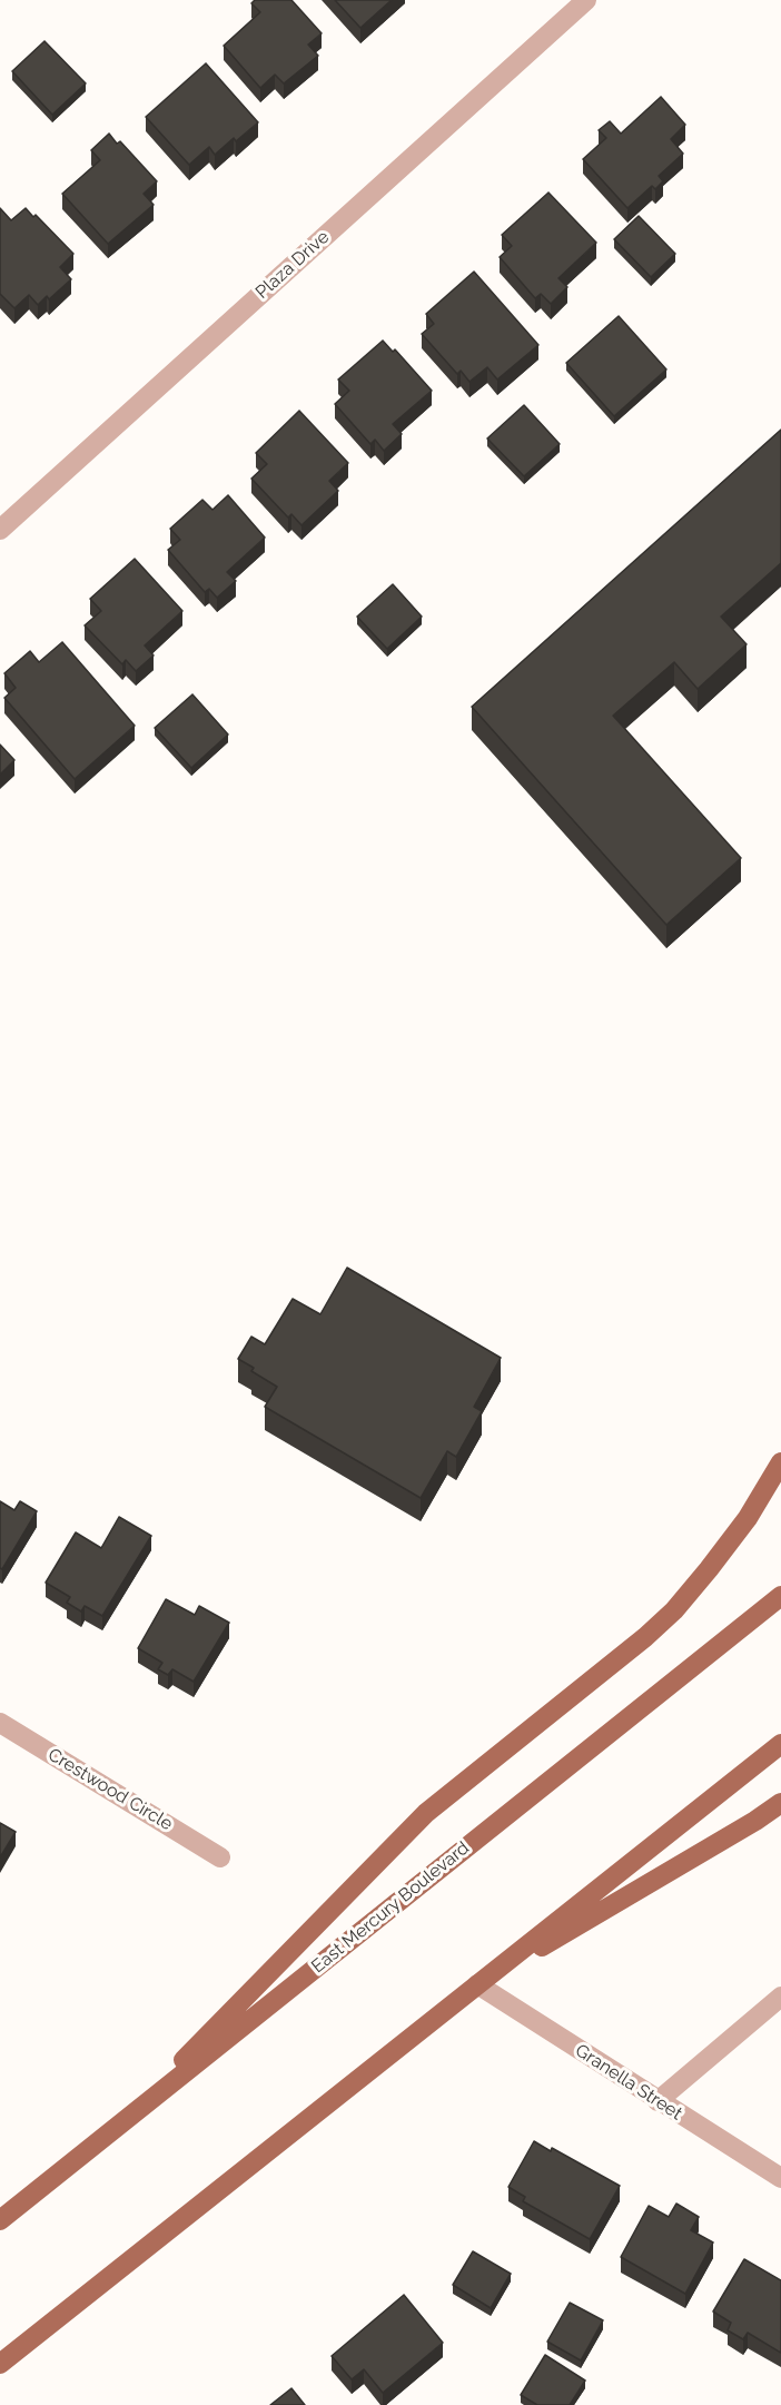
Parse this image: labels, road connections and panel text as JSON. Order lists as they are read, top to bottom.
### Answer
{
  "streets": {
    "main road": ["East Mercury Boulevard"],
    "street": ["Plaza Drive", "Crestwood Circle", "Granella Street"]
  }
}
